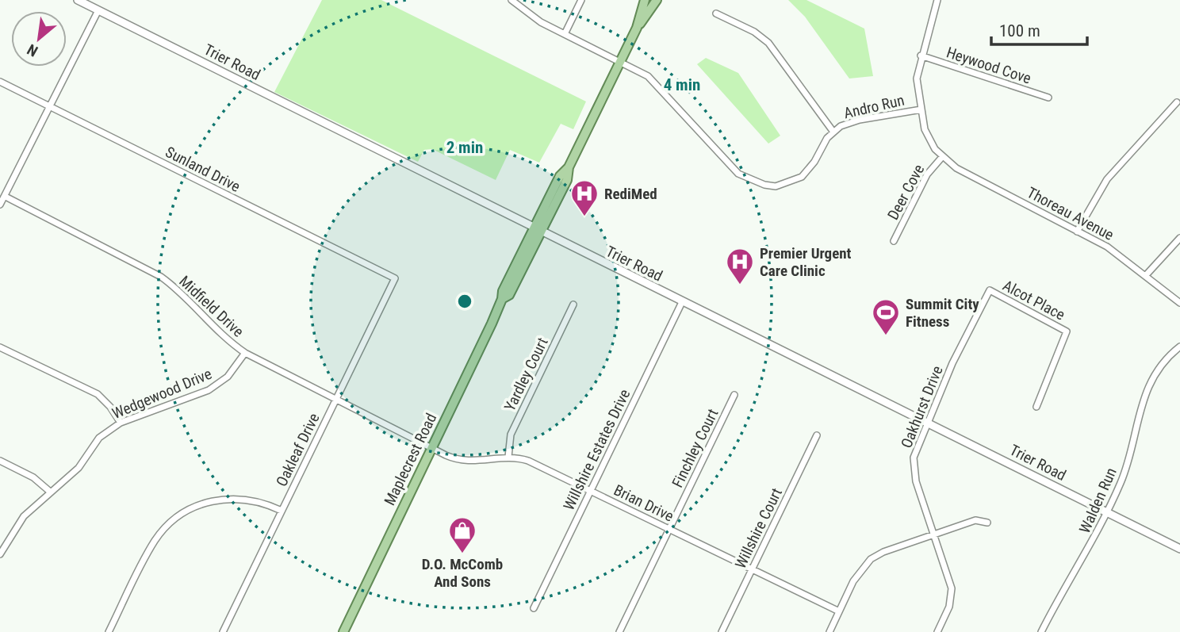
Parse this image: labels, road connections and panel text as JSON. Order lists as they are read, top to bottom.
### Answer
{
  "streets": {
    "main road": ["Maplecrest Road"],
    "street": [
      "Trier Road",
      "Heywood Cove",
      "Andro Run",
      "Sunland Drive",
      "Deer Cove",
      "Thoreau Avenue",
      "Alcot Place",
      "Midfield Drive",
      "Yardley Court",
      "Wedgewood Drive",
      "Oakhurst Drive",
      "Finchley Court",
      "Oakleaf Drive",
      "Willshire Estates Drive",
      "Walden Run",
      "Brian Drive",
      "Willshire Court"
    ]
  },
  "crossings": [
    ["Trier Road", "Oakhurst Drive"],
    ["Trier Road", "Willshire Estates Drive"],
    ["Trier Road", "Maplecrest Road"],
    ["Trier Road", "Walden Run"],
    ["Sunland Drive", "Oakleaf Drive"],
    ["Deer Cove", "Thoreau Avenue"],
    ["Alcot Place", "Oakhurst Drive"],
    ["Midfield Drive", "Wedgewood Drive"],
    ["Midfield Drive", "Oakleaf Drive"],
    ["Midfield Drive", "Maplecrest Road"],
    ["Midfield Drive", "Brian Drive"],
    ["Yardley Court", "Brian Drive"],
    ["Finchley Court", "Brian Drive"],
    ["Willshire Estates Drive", "Brian Drive"],
    ["Maplecrest Road", "Brian Drive"],
    ["Brian Drive", "Willshire Court"]
  ],
  "places": {
    "hospital": ["RediMed", "Premier Urgent Care Clinic"],
    "sports": ["Summit City Fitness"],
    "shop": ["D.O. McComb And Sons"]
  },
  "scale_bar": "100 m",
  "north": "bottom left",
  "rings": ["4 min", "2 min"]
}
